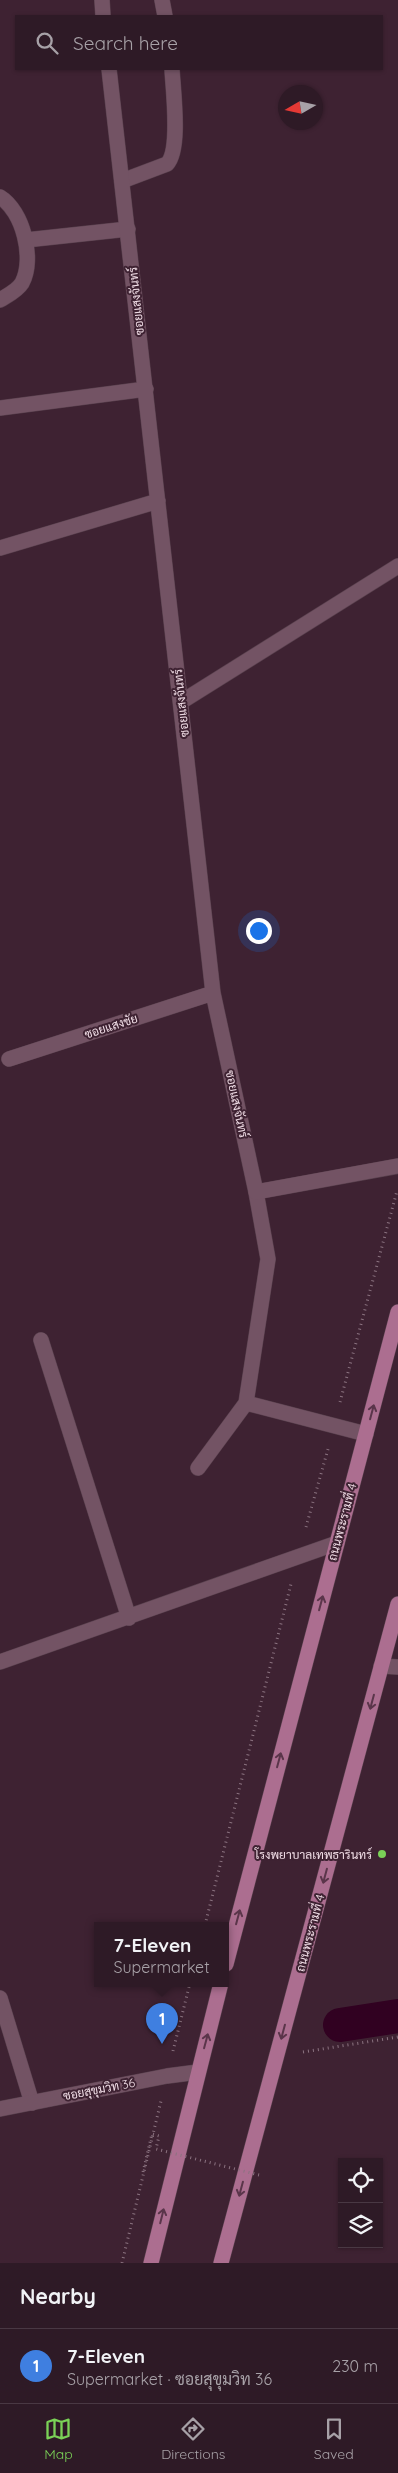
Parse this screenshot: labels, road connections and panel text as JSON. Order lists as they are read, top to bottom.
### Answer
{
  "streets": {
    "main road": ["ถนนพระรามที่ 4"],
    "street": ["ซอยแสงจันทร์", "ซอยแสงชัย", "ซอยสุขุมวิท 36"]
  },
  "crossings": [
    ["ซอยแสงจันทร์", "ซอยแสงชัย"]
  ],
  "places": ["โรงพยาบาลเทพธารินทร์"],
  "north": "left",
  "page": {
    "search": "Search here",
    "popup": ["7-Eleven", "Supermarket"],
    "pins": "1",
    "heading": "Nearby",
    "list": [
      {
        "mark": "1",
        "name": "7-Eleven",
        "note": "Supermarket · ซอยสุขุมวิท 36",
        "value": "230 m"
      }
    ],
    "nav": ["Map", "Directions", "Saved"]
  }
}
